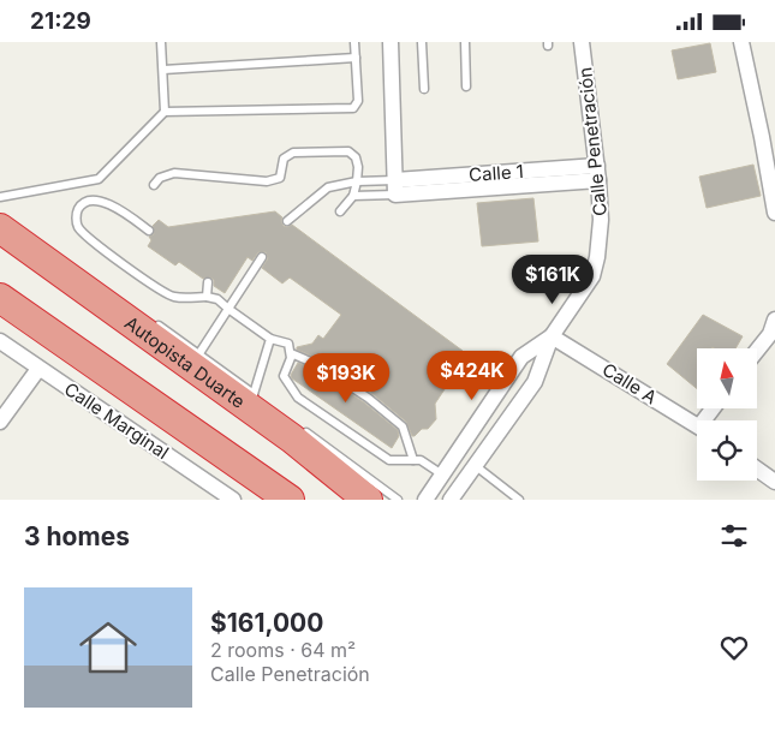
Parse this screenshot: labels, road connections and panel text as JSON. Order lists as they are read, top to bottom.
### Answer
{
  "streets": {
    "highway": ["Autopista Duarte"],
    "street": [
      "Calle Penetración",
      "Calle 1",
      "Calle A",
      "Calle Marginal"
    ]
  },
  "crossings": [
    ["Calle Penetración", "Calle 1"],
    ["Calle Penetración", "Calle A"]
  ],
  "north": "top",
  "page": {
    "status": "21:29",
    "price": ["$161K", "$424K", "$193K"],
    "heading": "3 homes",
    "list": [
      {
        "name": "$161,000",
        "note": "2 rooms · 64 m² · Calle Penetración"
      }
    ]
  }
}
